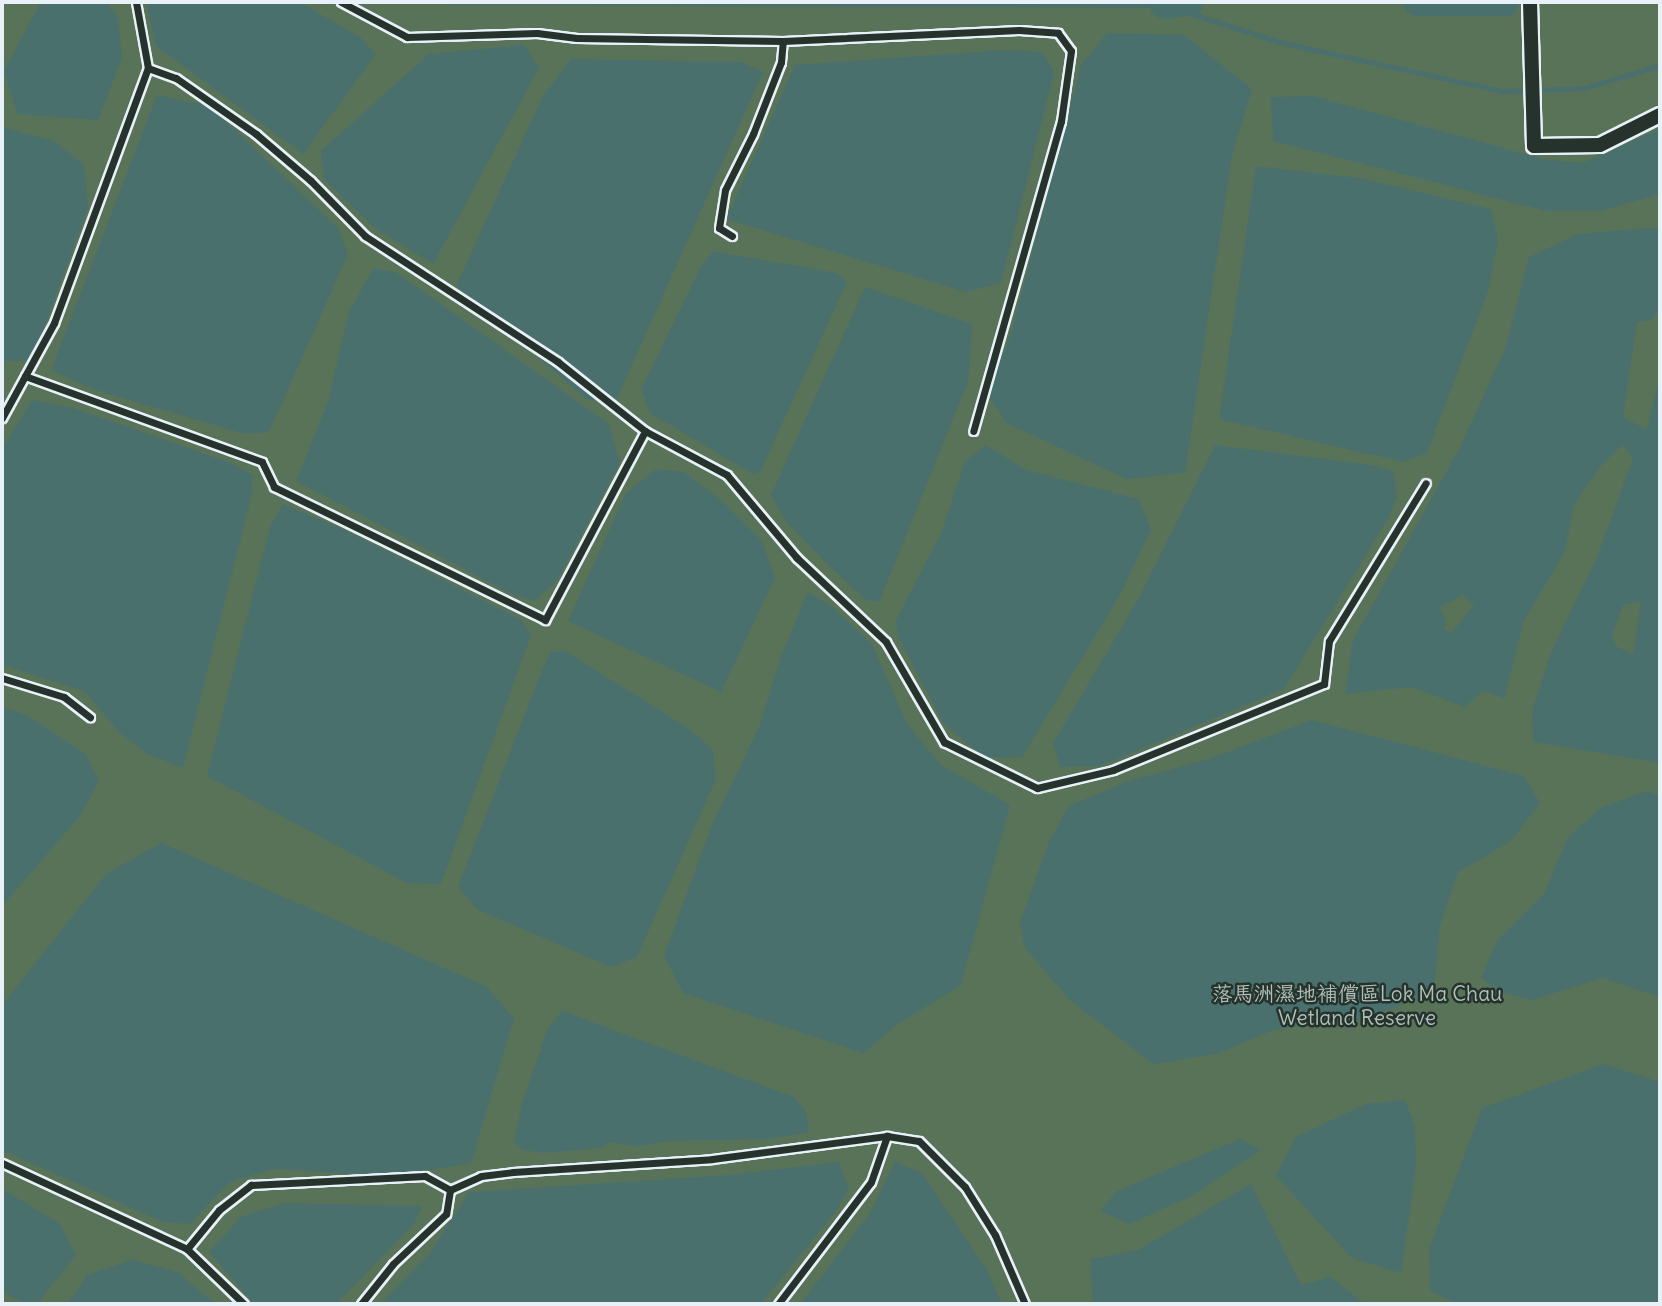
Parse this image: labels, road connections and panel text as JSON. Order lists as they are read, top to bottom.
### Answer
{
  "parks": ["落馬洲濕地補償區Lok Ma Chau Wetland Reserve"]
}
